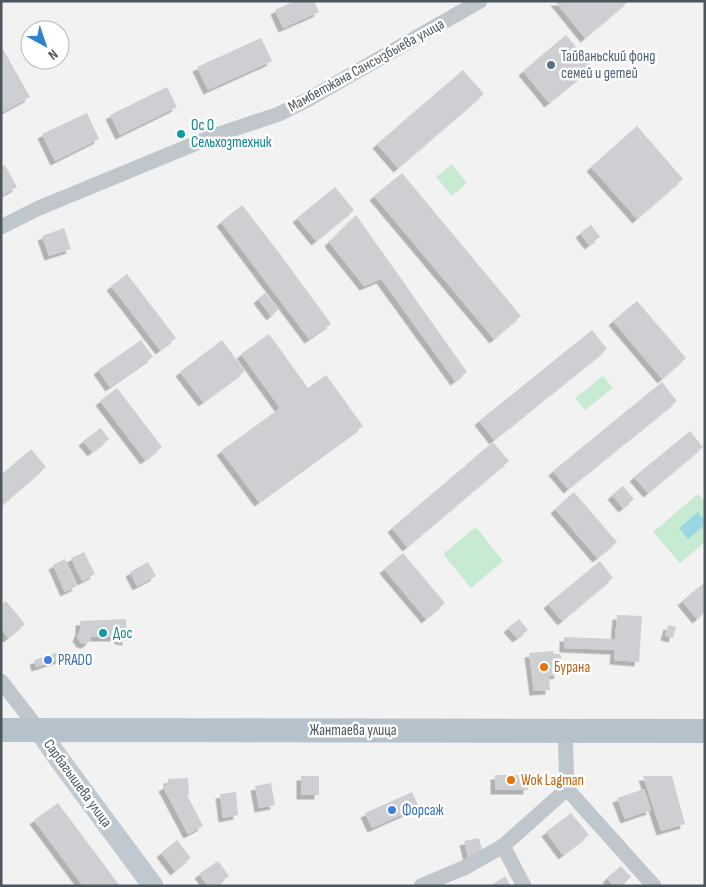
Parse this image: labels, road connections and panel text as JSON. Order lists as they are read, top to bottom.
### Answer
{
  "streets": {
    "main road": ["Жантаева улица"],
    "street": ["Мамбетжана Сансызбыева улица", "Сарбагышева улица"]
  },
  "crossings": [
    ["Жантаева улица", "Сарбагышева улица"]
  ],
  "places": [
    "Тайваньский фонд семей и детей",
    "Ос О Сельхозтехник",
    "Дос",
    "PRADO",
    "Бурана",
    "Wok Lagman",
    "Форсаж"
  ],
  "north": "bottom right"
}
